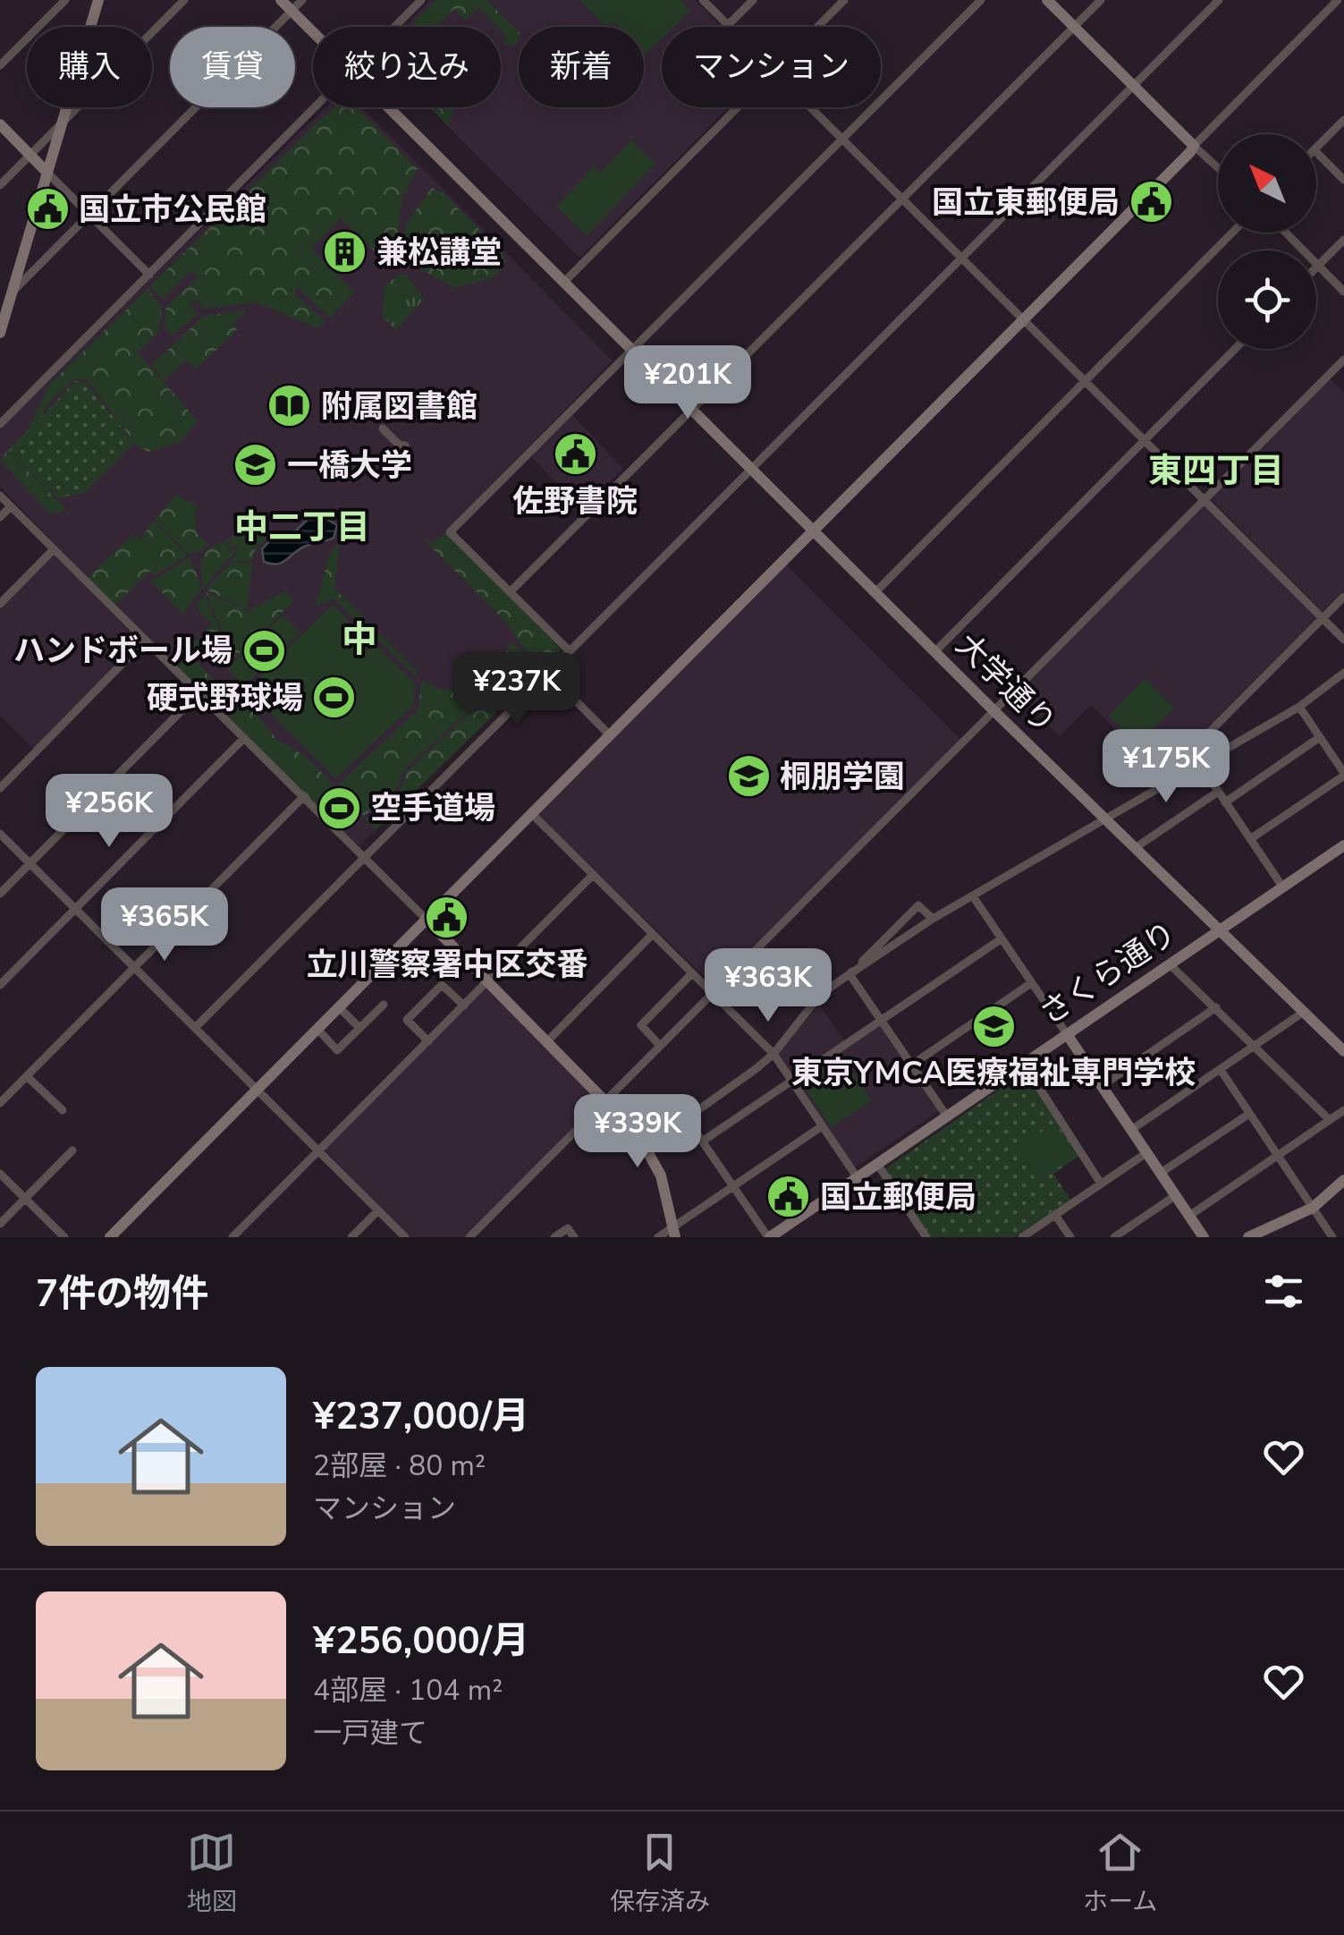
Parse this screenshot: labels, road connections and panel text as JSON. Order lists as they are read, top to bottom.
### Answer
{
  "streets": {
    "street": ["大学通り", "さくら通り"]
  },
  "crossings": [
    ["大学通り", "さくら通り"]
  ],
  "districts": ["東四丁目", "中二丁目", "中"],
  "places": {
    "public building": [
      "国立東郵便局",
      "国立市公民館",
      "佐野書院",
      "立川警察署中区交番",
      "国立郵便局"
    ],
    "building": ["兼松講堂"],
    "library": ["附属図書館"],
    "school or university": ["一橋大学", "桐朋学園", "東京YMCA医療福祉専門学校"],
    "sports": ["ハンドボール場", "硬式野球場", "空手道場"]
  },
  "north": "top left",
  "page": {
    "chip": [
      "購入",
      "賃貸",
      "絞り込み",
      "新着",
      "マンション"
    ],
    "price": [
      "¥201K",
      "¥237K",
      "¥175K",
      "¥256K",
      "¥365K",
      "¥363K",
      "¥339K"
    ],
    "heading": "7件の物件",
    "list": [
      {
        "name": "¥237,000/月",
        "note": "2部屋 · 80 m² · マンション"
      },
      {
        "name": "¥256,000/月",
        "note": "4部屋 · 104 m² · 一戸建て"
      }
    ],
    "tabs": ["地図", "保存済み", "ホーム"]
  }
}
